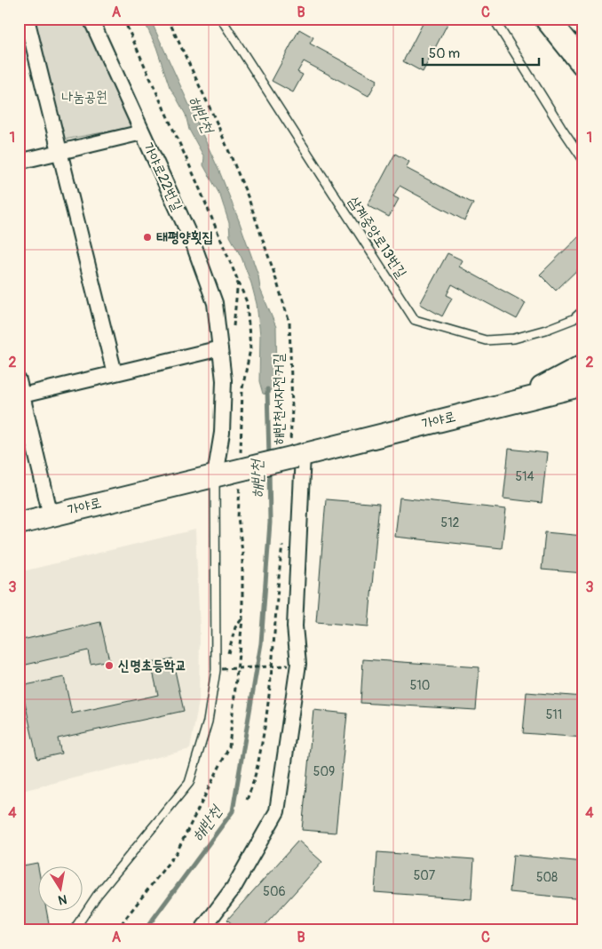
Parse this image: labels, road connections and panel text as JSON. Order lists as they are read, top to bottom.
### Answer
{
  "streets": {
    "main road": ["가야로"],
    "street": ["가야로22번길"],
    "lane": ["삼계중앙로13번길"],
    "path": ["해반천서자전거길"]
  },
  "crossings": [
    ["가야로22번길", "가야로"],
    ["해반천서자전거길", "가야로"]
  ],
  "water": ["해반천"],
  "parks": ["나눔공원"],
  "places": ["태평양횟집", "신명초등학교"],
  "house_numbers": [
    "514",
    "512",
    "510",
    "511",
    "509",
    "507",
    "508",
    "506"
  ],
  "scale_bar": "50 m",
  "north": "bottom",
  "grid": {
    "columns": ["A", "B", "C"],
    "rows": [
      "1",
      "2",
      "3",
      "4"
    ]
  }
}
